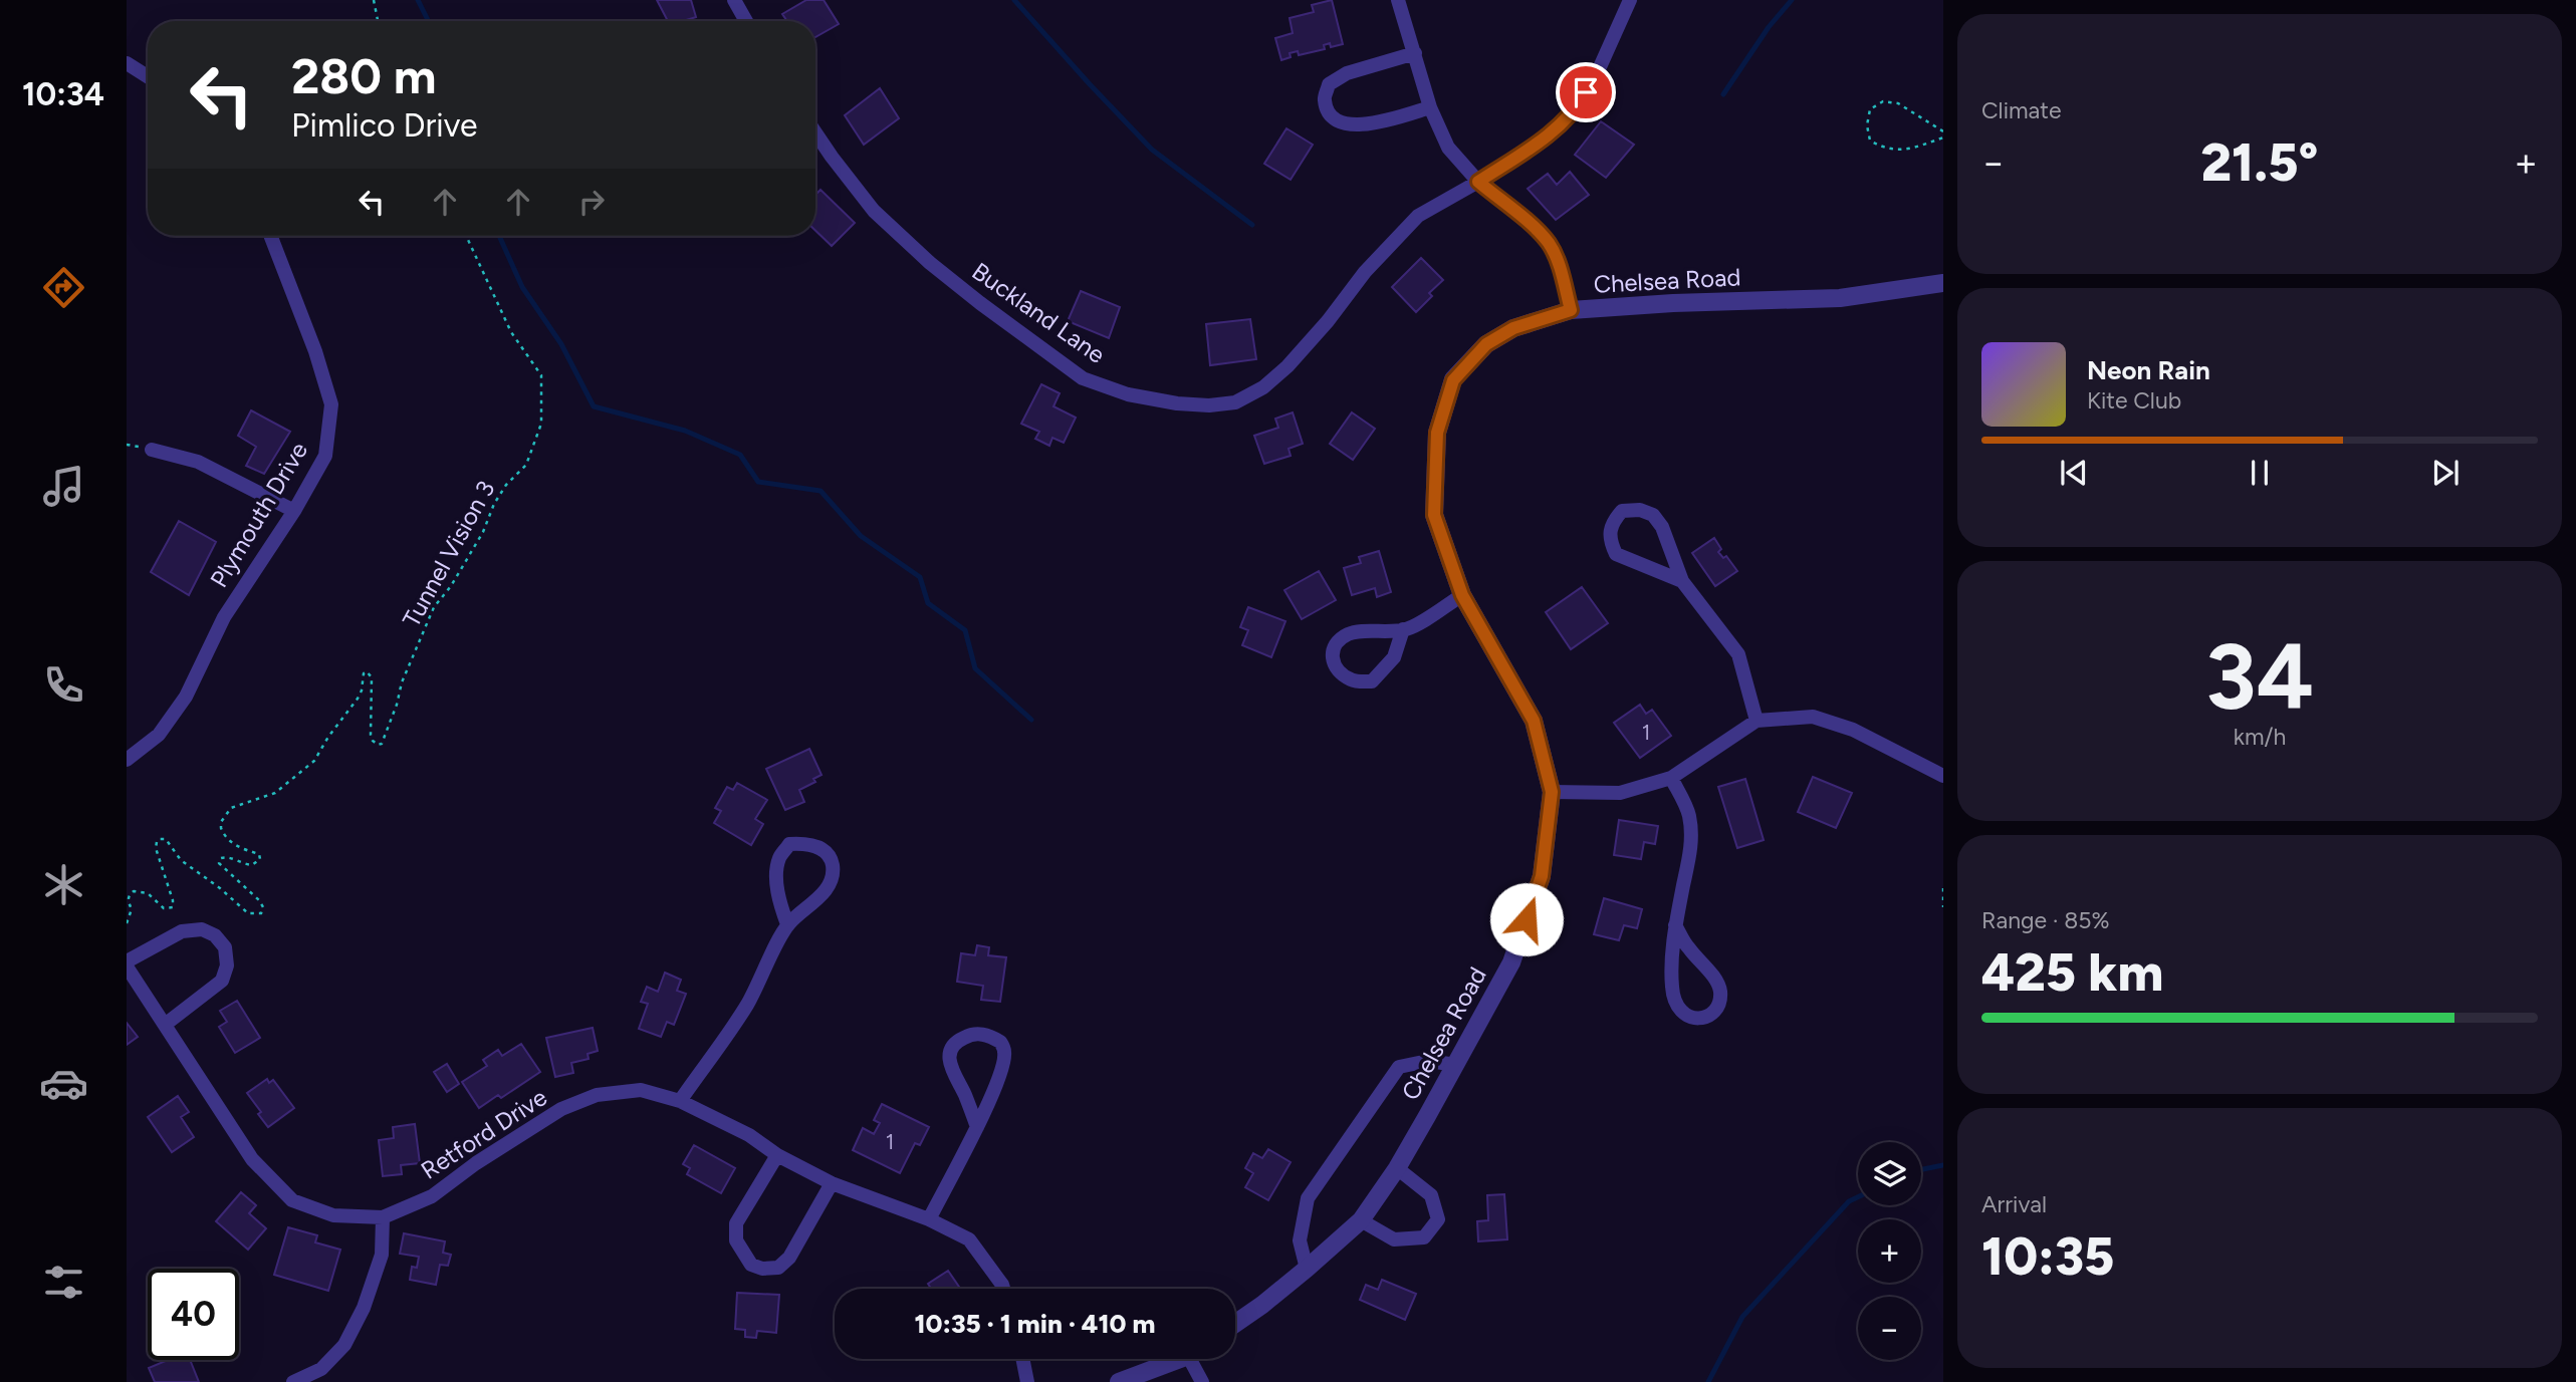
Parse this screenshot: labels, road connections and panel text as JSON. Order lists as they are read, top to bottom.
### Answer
{
  "streets": {
    "street": [
      "Chelsea Road",
      "Buckland Lane",
      "Plymouth Drive",
      "Retford Drive"
    ],
    "path": ["Tunnel Vision 3"]
  },
  "house_numbers": ["1", "1"],
  "page": {
    "tabs": "10:34",
    "tile": [
      "Climate",
      ["34", "km/h"],
      ["Range · 85%", "425 km"],
      ["Arrival", "10:35"]
    ],
    "turn": ["280 m", "Pimlico Drive"],
    "heat": ["−", "21.5°", "+"],
    "song": ["Neon Rain", "Kite Club"],
    "map_buttons": ["+", "−"],
    "limit": "40",
    "trip": "10:35 · 1 min · 410 m"
  }
}
